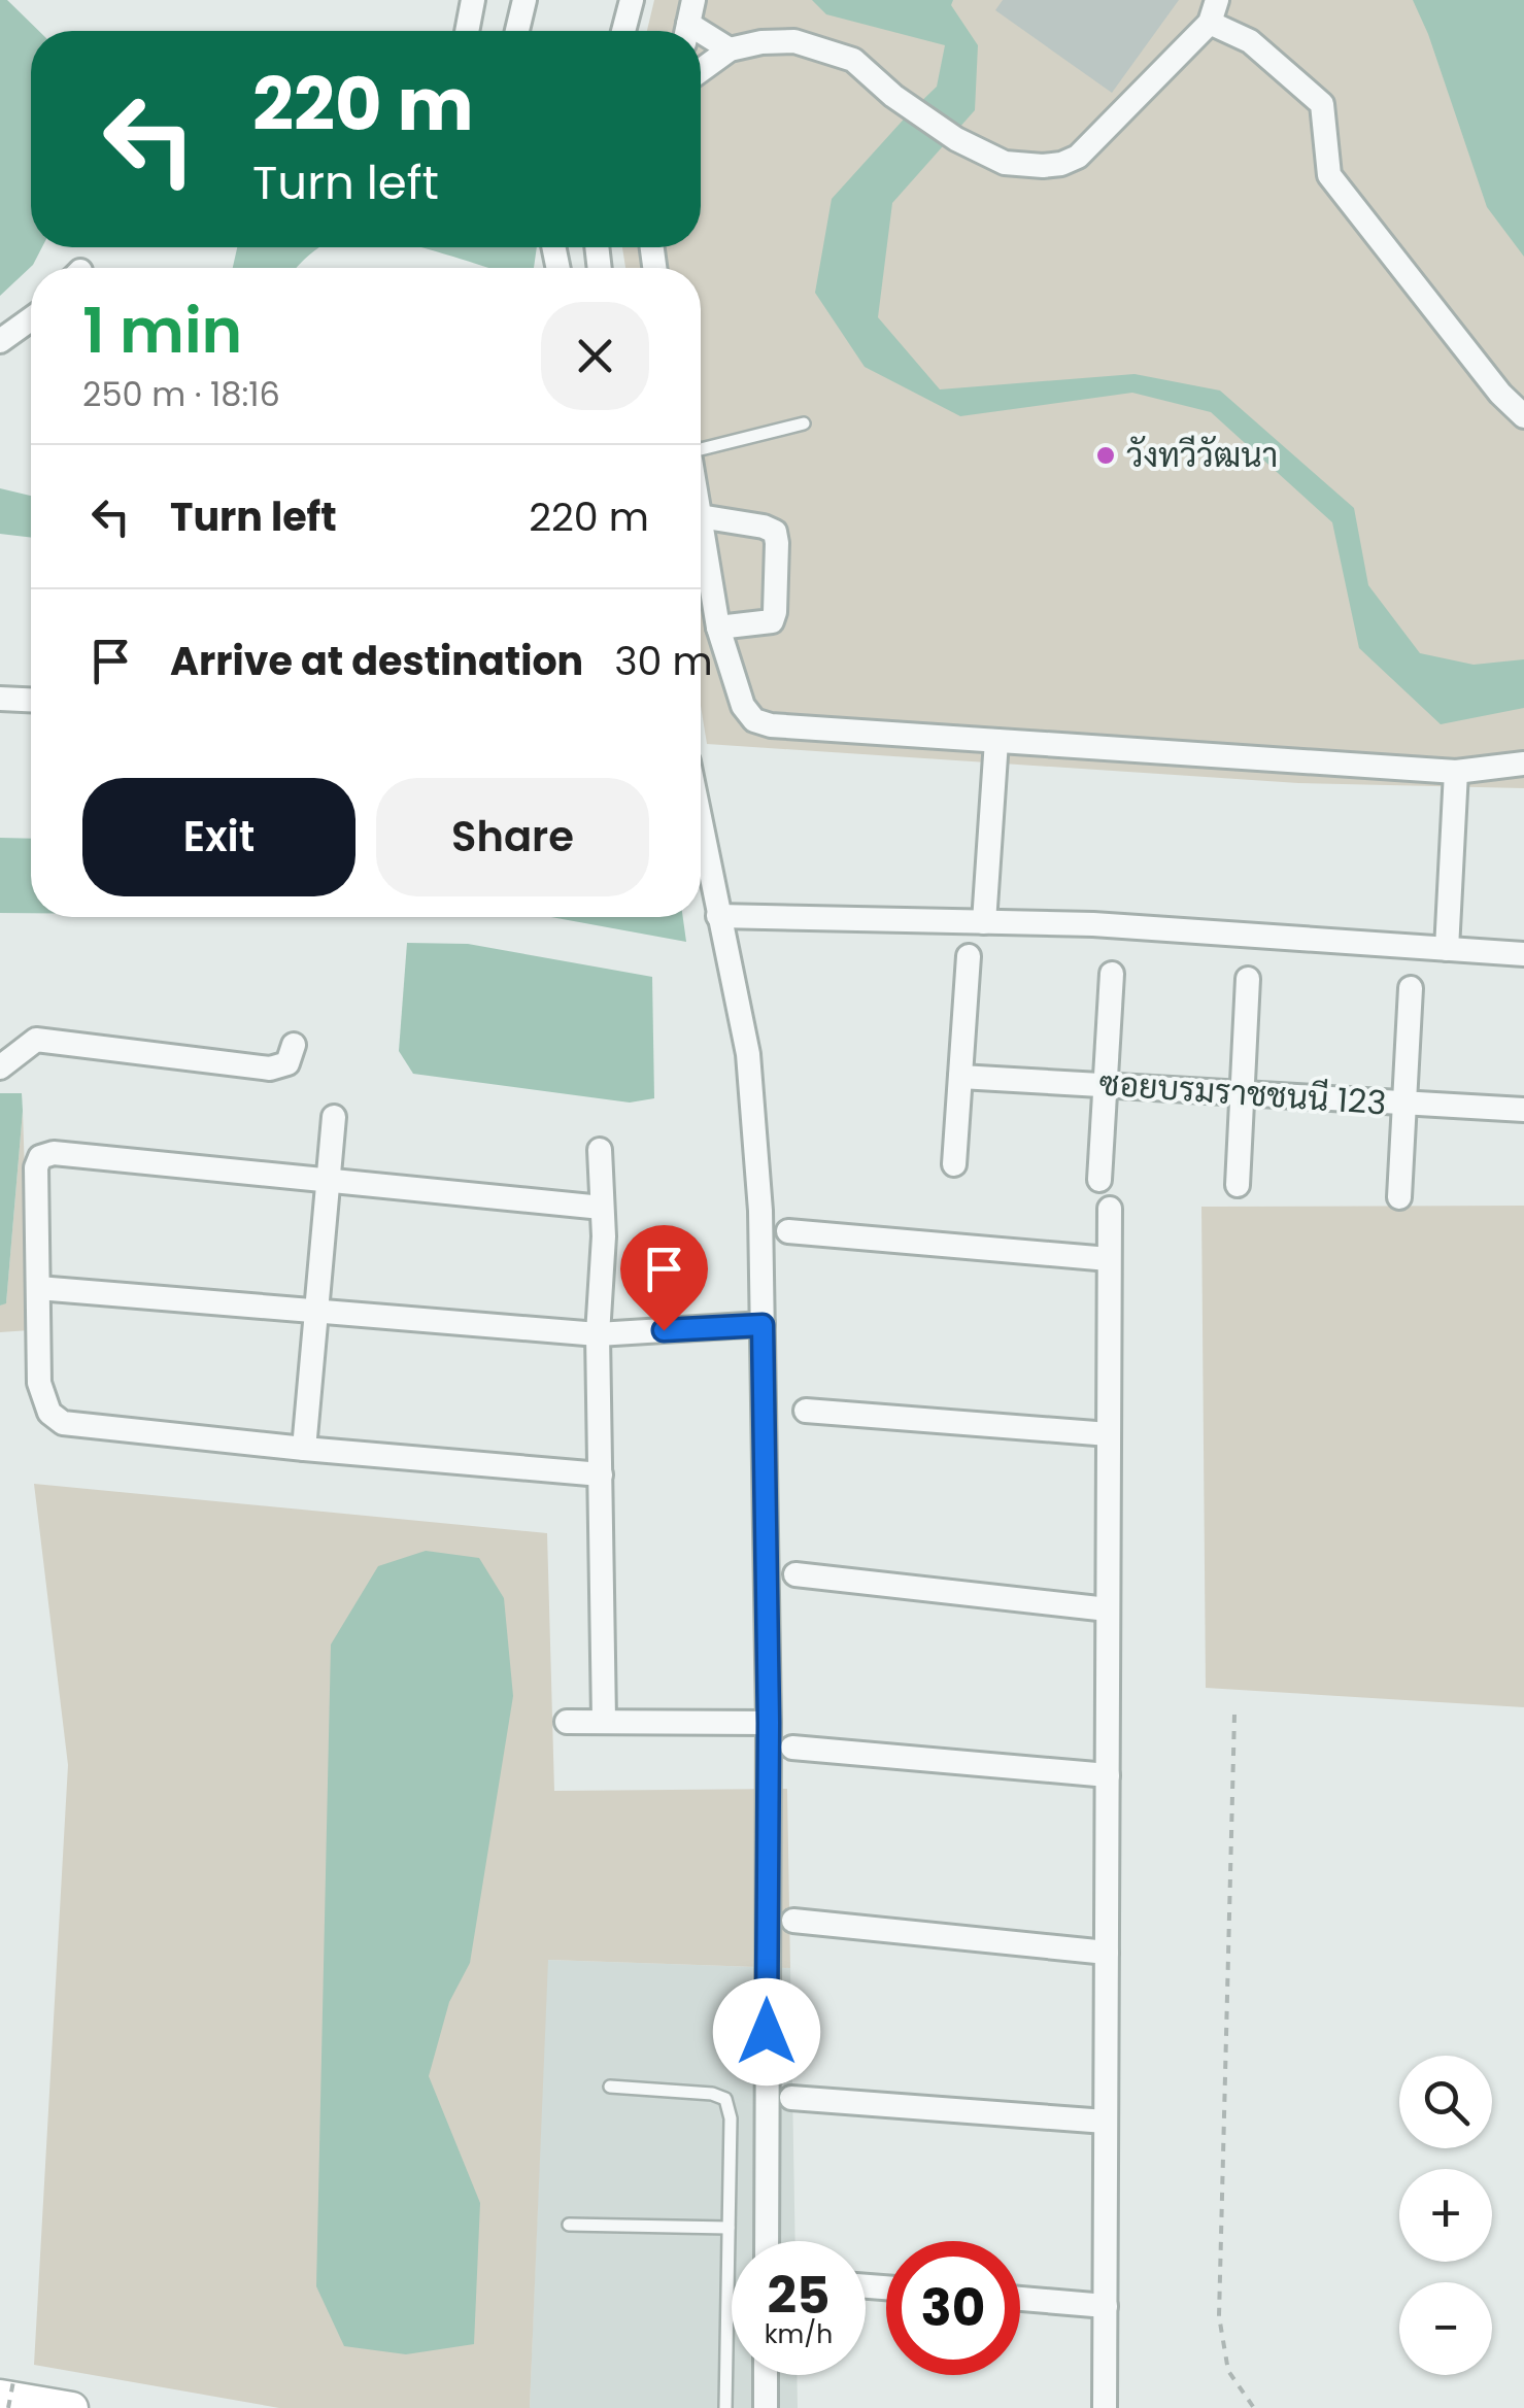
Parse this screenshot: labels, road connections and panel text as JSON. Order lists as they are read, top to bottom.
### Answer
{
  "streets": {
    "street": ["ซอยบรมราชชนนี 123"]
  },
  "places": ["วังทวีวัฒนา"],
  "page": {
    "turn": ["220 m", "Turn left"],
    "heading": ["1 min", "250 m · 18:16"],
    "list": [
      {
        "name": "Turn left",
        "value": "220 m"
      },
      {
        "name": "Arrive at destination",
        "value": "30 m"
      }
    ],
    "buttons": ["Exit", "Share"],
    "map_buttons": ["+", "−"],
    "speed": "25 km/h",
    "limit": "30"
  }
}
